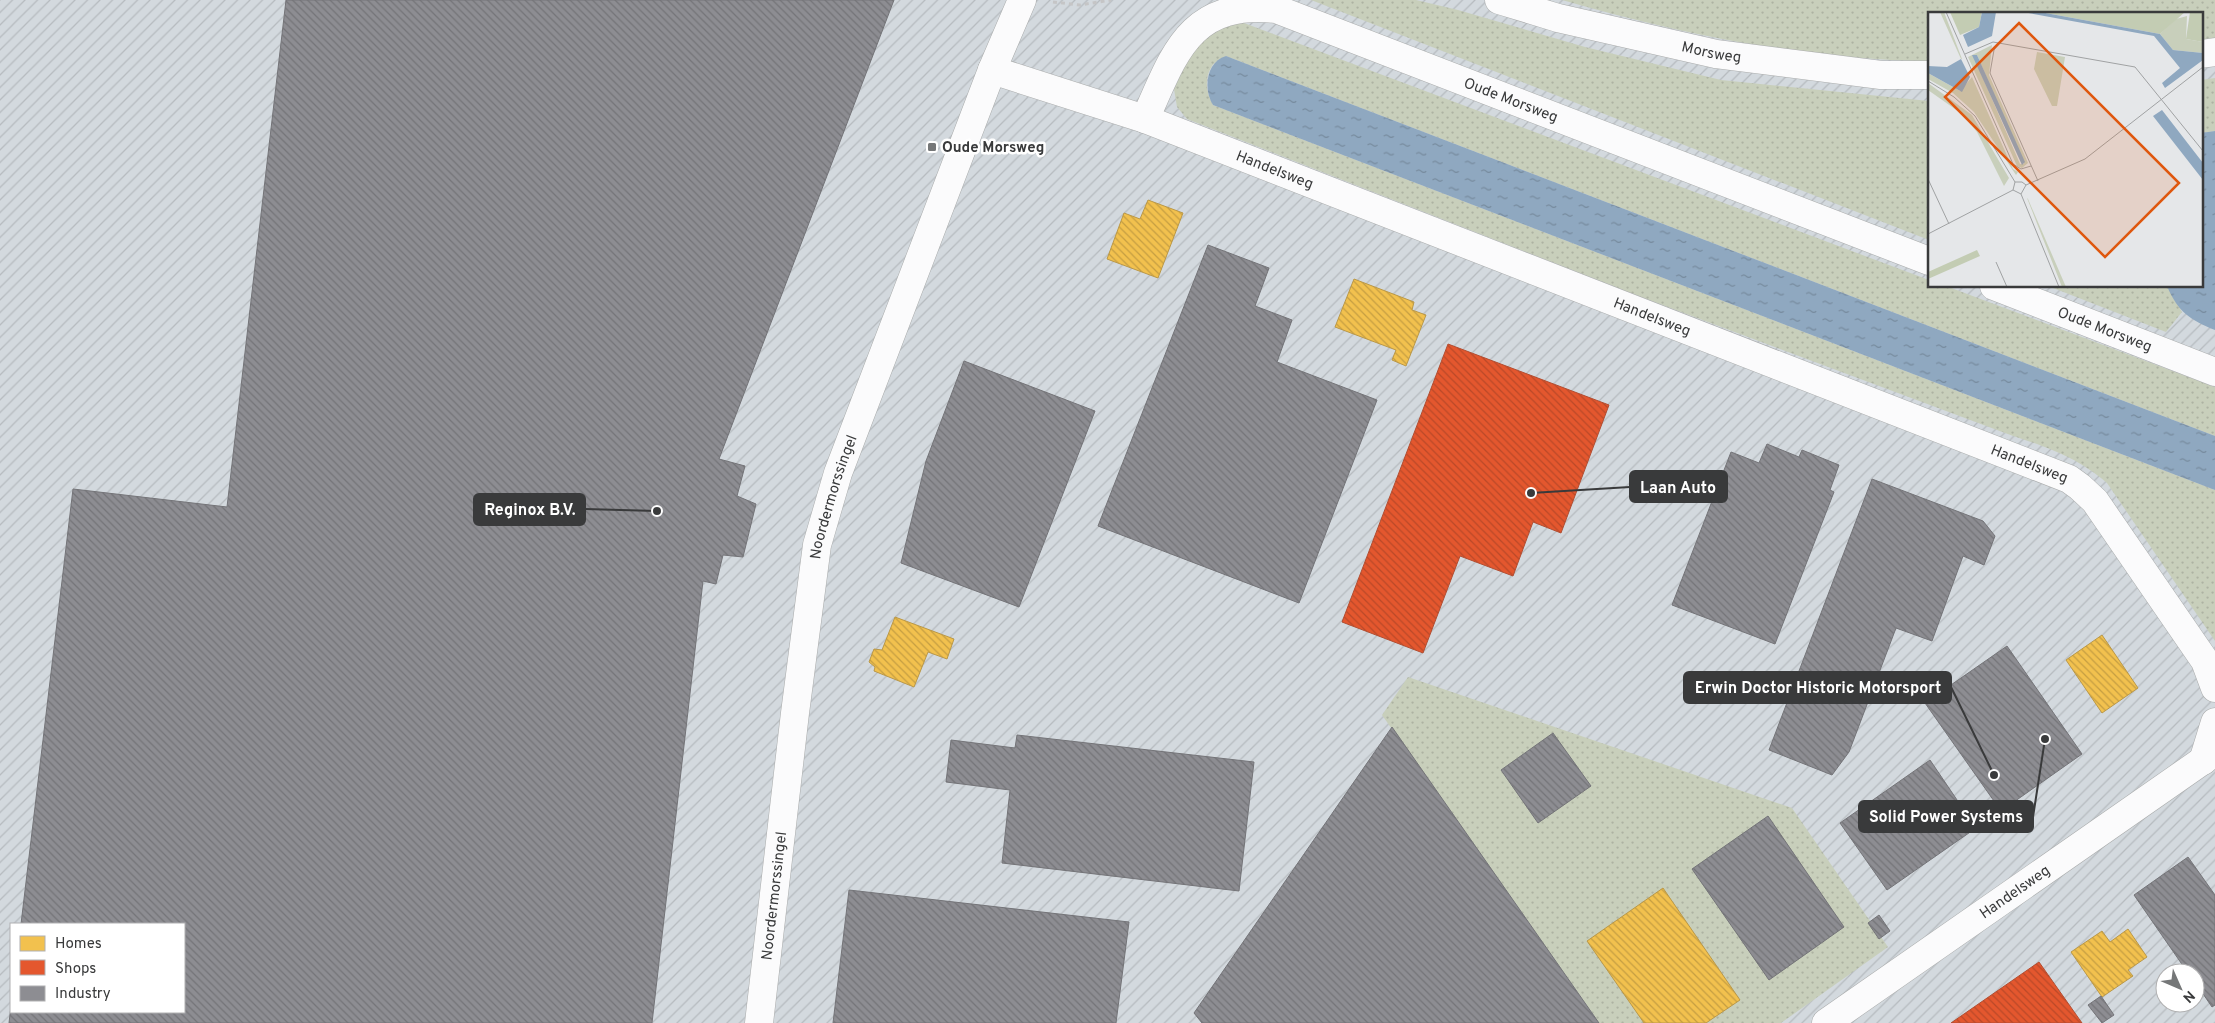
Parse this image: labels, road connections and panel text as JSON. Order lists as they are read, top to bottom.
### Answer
{
  "streets": {
    "street": [
      "Morsweg",
      "Oude Morsweg",
      "Handelsweg",
      "Noordermorssingel"
    ]
  },
  "crossings": [
    ["Oude Morsweg", "Handelsweg"],
    ["Handelsweg", "Noordermorssingel"]
  ],
  "places": {
    "transit": ["Oude Morsweg"],
    "other": [
      "Laan Auto",
      "Reginox B.V.",
      "Solid Power Systems",
      "Erwin Doctor Historic Motorsport"
    ]
  },
  "legend": ["Homes", "Shops", "Industry"],
  "north": "bottom right"
}
